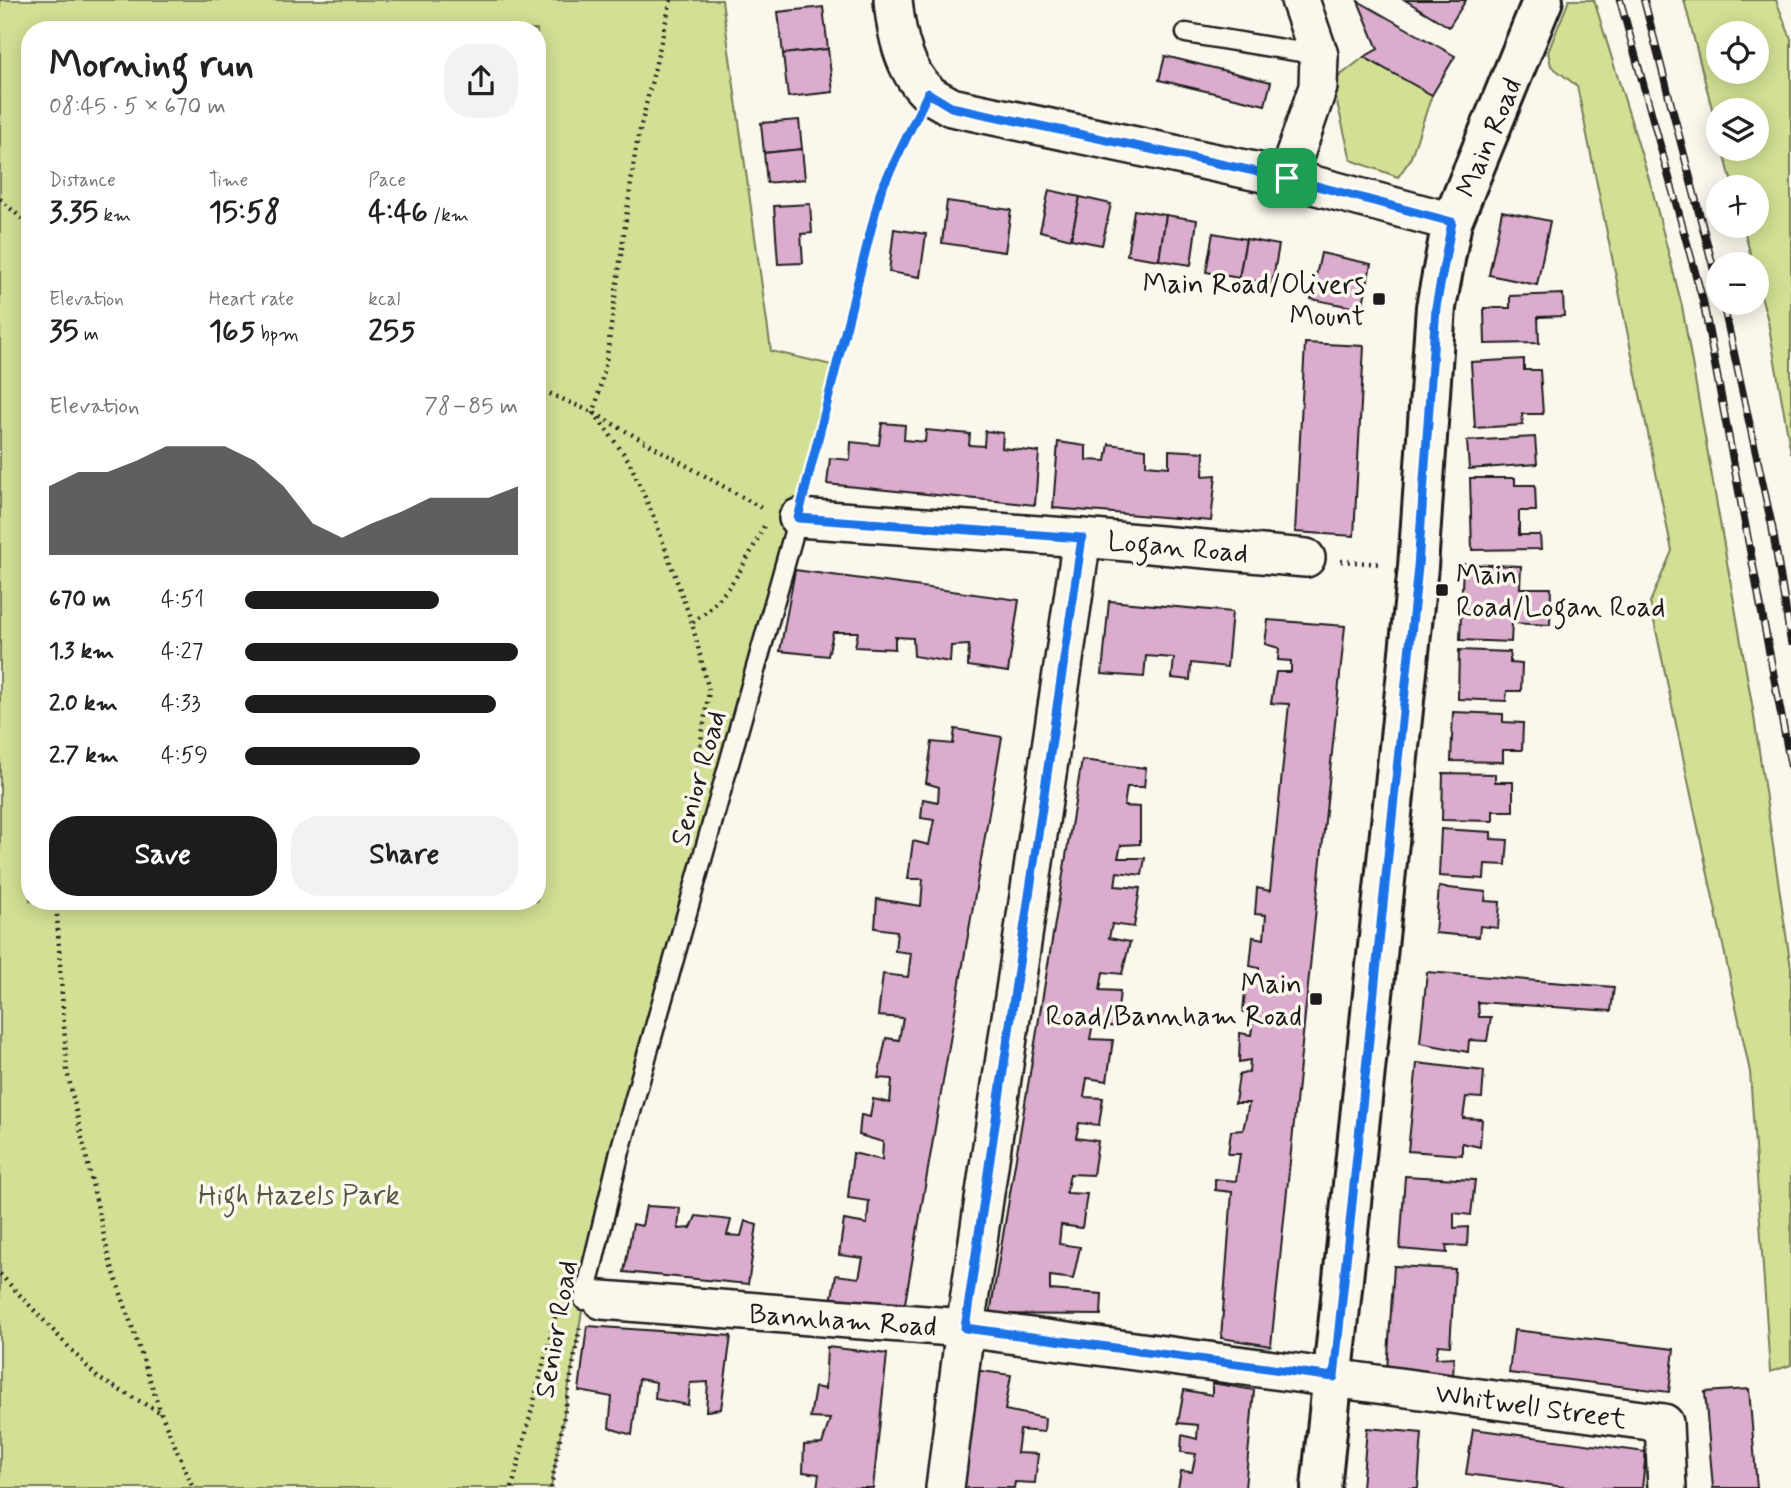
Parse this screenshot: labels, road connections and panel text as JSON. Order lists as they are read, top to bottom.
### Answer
{
  "streets": {
    "main road": ["Main Road"],
    "street": ["Logan Road", "Bannham Road", "Whitwell Street"],
    "lane": ["Senior Road"]
  },
  "crossings": [
    ["Main Road", "Bannham Road"],
    ["Main Road", "Whitwell Street"],
    ["Logan Road", "Senior Road"],
    ["Senior Road", "Bannham Road"],
    ["Bannham Road", "Whitwell Street"]
  ],
  "parks": ["High Hazels Park"],
  "places": {
    "transit": ["Main Road/Olivers Mount", "Main Road/Logan Road", "Main Road/Bannham Road"]
  },
  "page": {
    "map_buttons": ["+", "−"],
    "heading": ["Morning run", "08:45 · 5 × 670 m"],
    "stats": [
      ["Distance", "3.35 km"],
      ["Time", "15:58"],
      ["Pace", "4:46 /km"],
      ["Elevation", "35 m"],
      ["Heart rate", "165 bpm"],
      ["kcal", "255"]
    ],
    "chart": ["Elevation", "78–85 m"],
    "list": [
      {
        "name": "670 m",
        "note": "4:51"
      },
      {
        "name": "1.3 km",
        "note": "4:27"
      },
      {
        "name": "2.0 km",
        "note": "4:33"
      },
      {
        "name": "2.7 km",
        "note": "4:59"
      }
    ],
    "buttons": ["Save", "Share"]
  }
}
